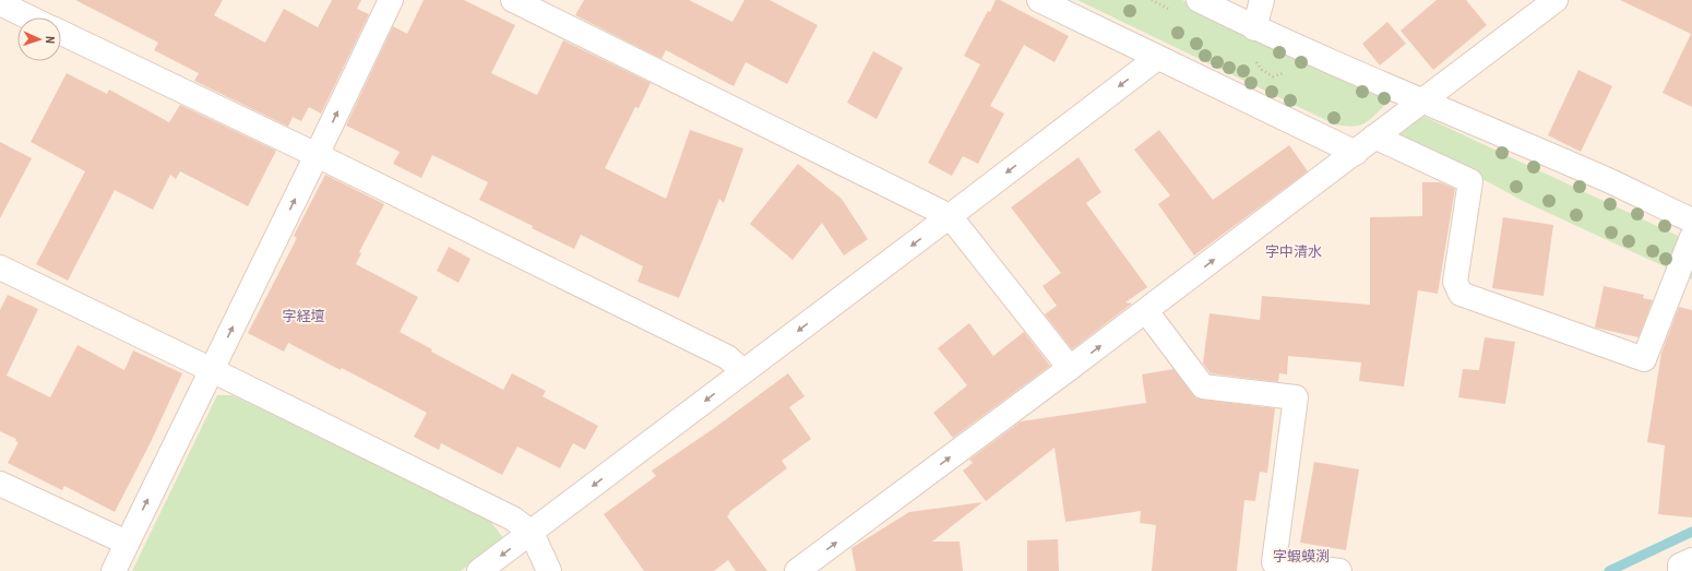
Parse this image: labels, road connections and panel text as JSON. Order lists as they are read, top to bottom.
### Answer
{
  "districts": ["字中清水", "字経壇", "字蝦蟆渕"],
  "north": "right"
}
